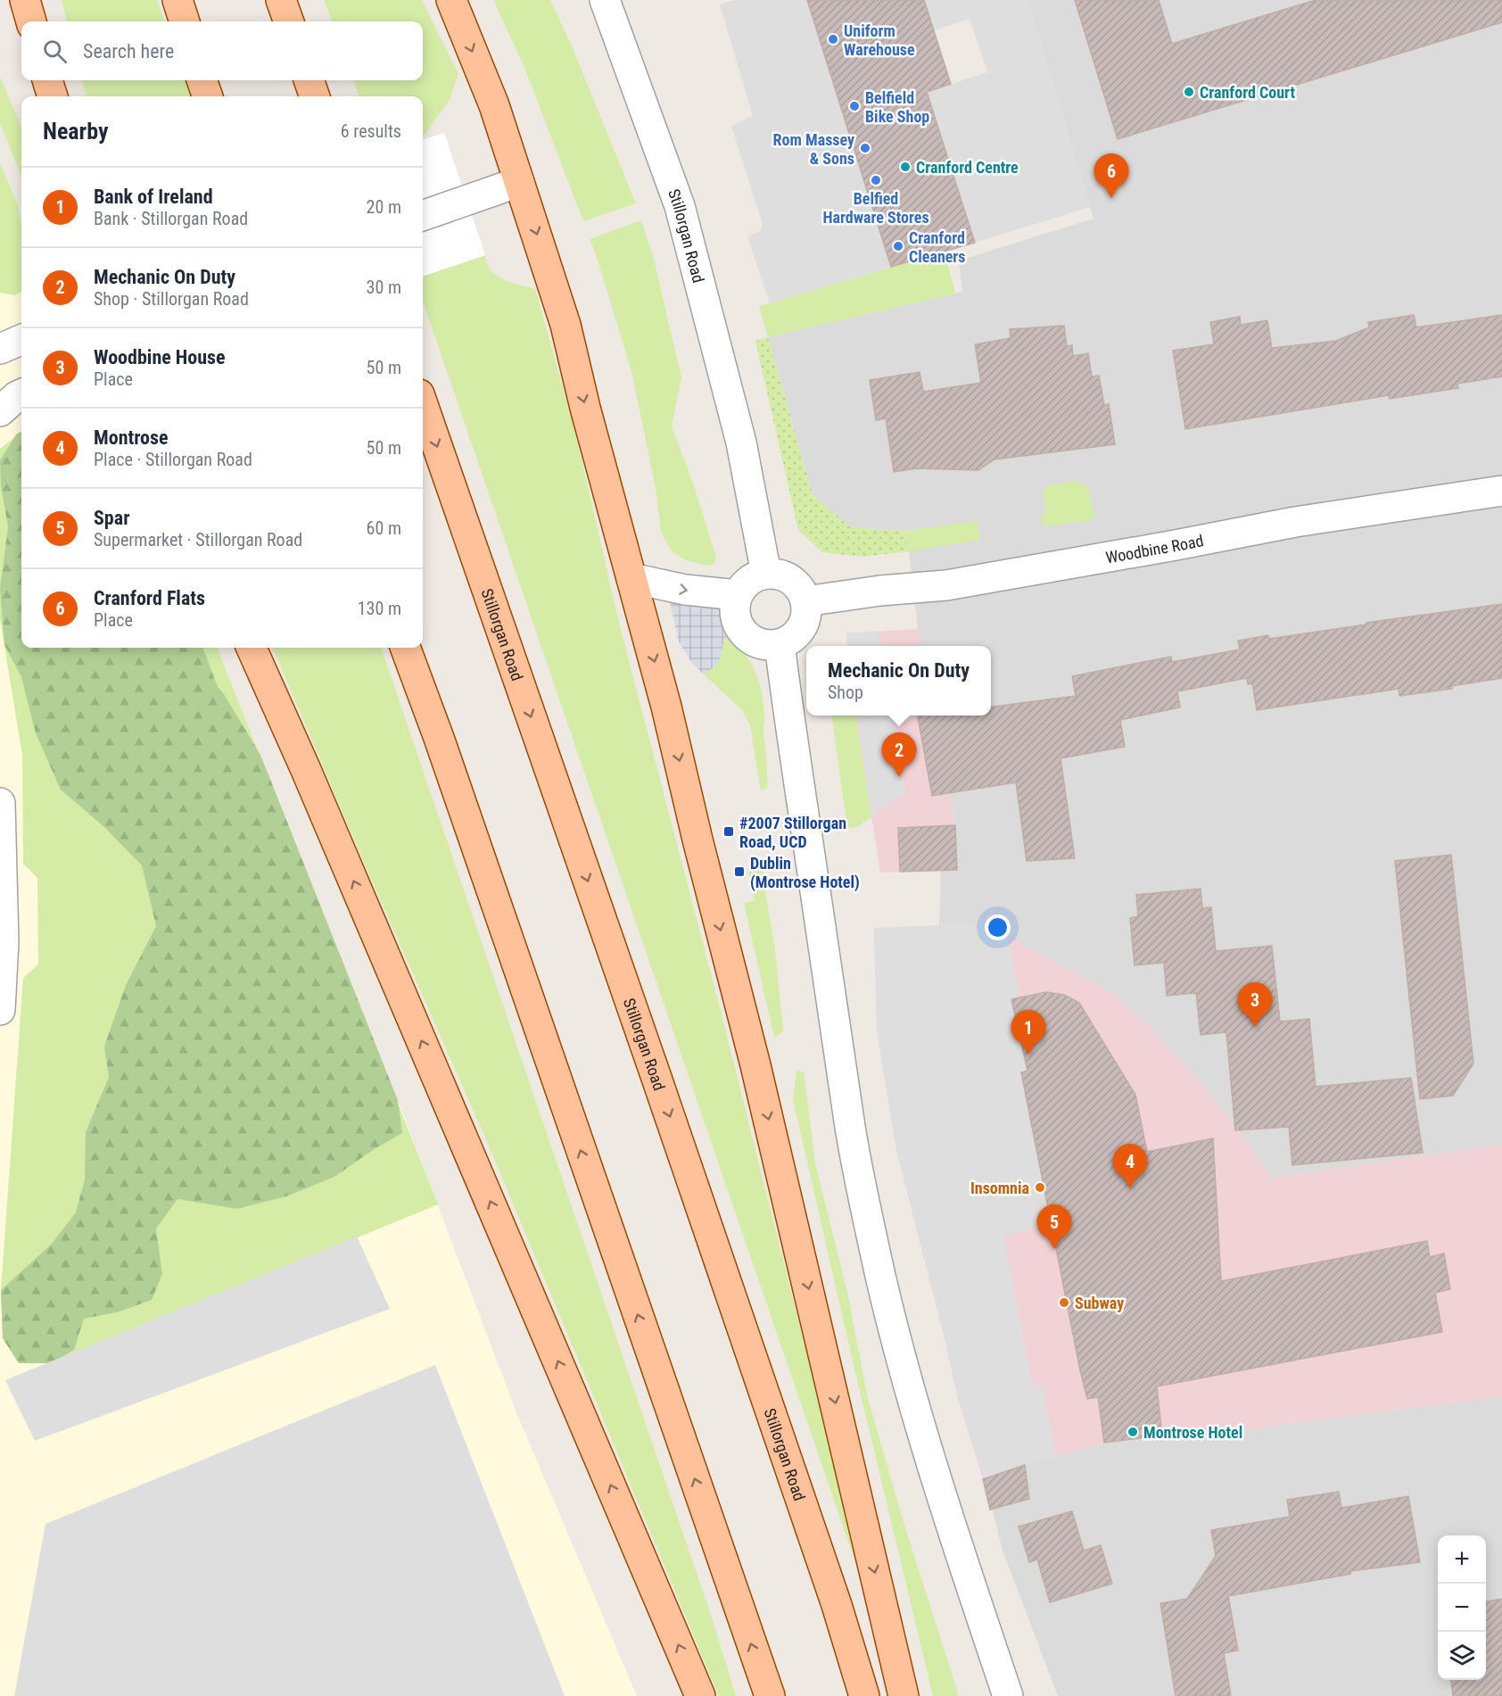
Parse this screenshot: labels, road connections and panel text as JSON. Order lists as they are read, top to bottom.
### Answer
{
  "streets": {
    "main road": ["Stillorgan Road"],
    "street": ["Woodbine Road"]
  },
  "crossings": [
    ["Stillorgan Road", "Woodbine Road"]
  ],
  "places": {
    "other": [
      "Uniform Warehouse",
      "Cranford Court",
      "Belfield Bike Shop",
      "Rom Massey & Sons",
      "Cranford Centre",
      "Belfied Hardware Stores",
      "Cranford Cleaners",
      "Insomnia",
      "Subway",
      "Montrose Hotel"
    ],
    "transit": ["#2007 Stillorgan Road, UCD", "Dublin (Montrose Hotel)"]
  },
  "page": {
    "search": "Search here",
    "heading": ["Nearby", "6 results"],
    "pins": [
      "6",
      "2",
      "3",
      "1",
      "4",
      "5"
    ],
    "list": [
      {
        "mark": "1",
        "name": "Bank of Ireland",
        "note": "Bank · Stillorgan Road",
        "value": "20 m"
      },
      {
        "mark": "2",
        "name": "Mechanic On Duty",
        "note": "Shop · Stillorgan Road",
        "value": "30 m"
      },
      {
        "mark": "3",
        "name": "Woodbine House",
        "note": "Place",
        "value": "50 m"
      },
      {
        "mark": "4",
        "name": "Montrose",
        "note": "Place · Stillorgan Road",
        "value": "50 m"
      },
      {
        "mark": "5",
        "name": "Spar",
        "note": "Supermarket · Stillorgan Road",
        "value": "60 m"
      },
      {
        "mark": "6",
        "name": "Cranford Flats",
        "note": "Place",
        "value": "130 m"
      }
    ],
    "popup": ["Mechanic On Duty", "Shop"],
    "map_buttons": ["+", "−"]
  }
}
